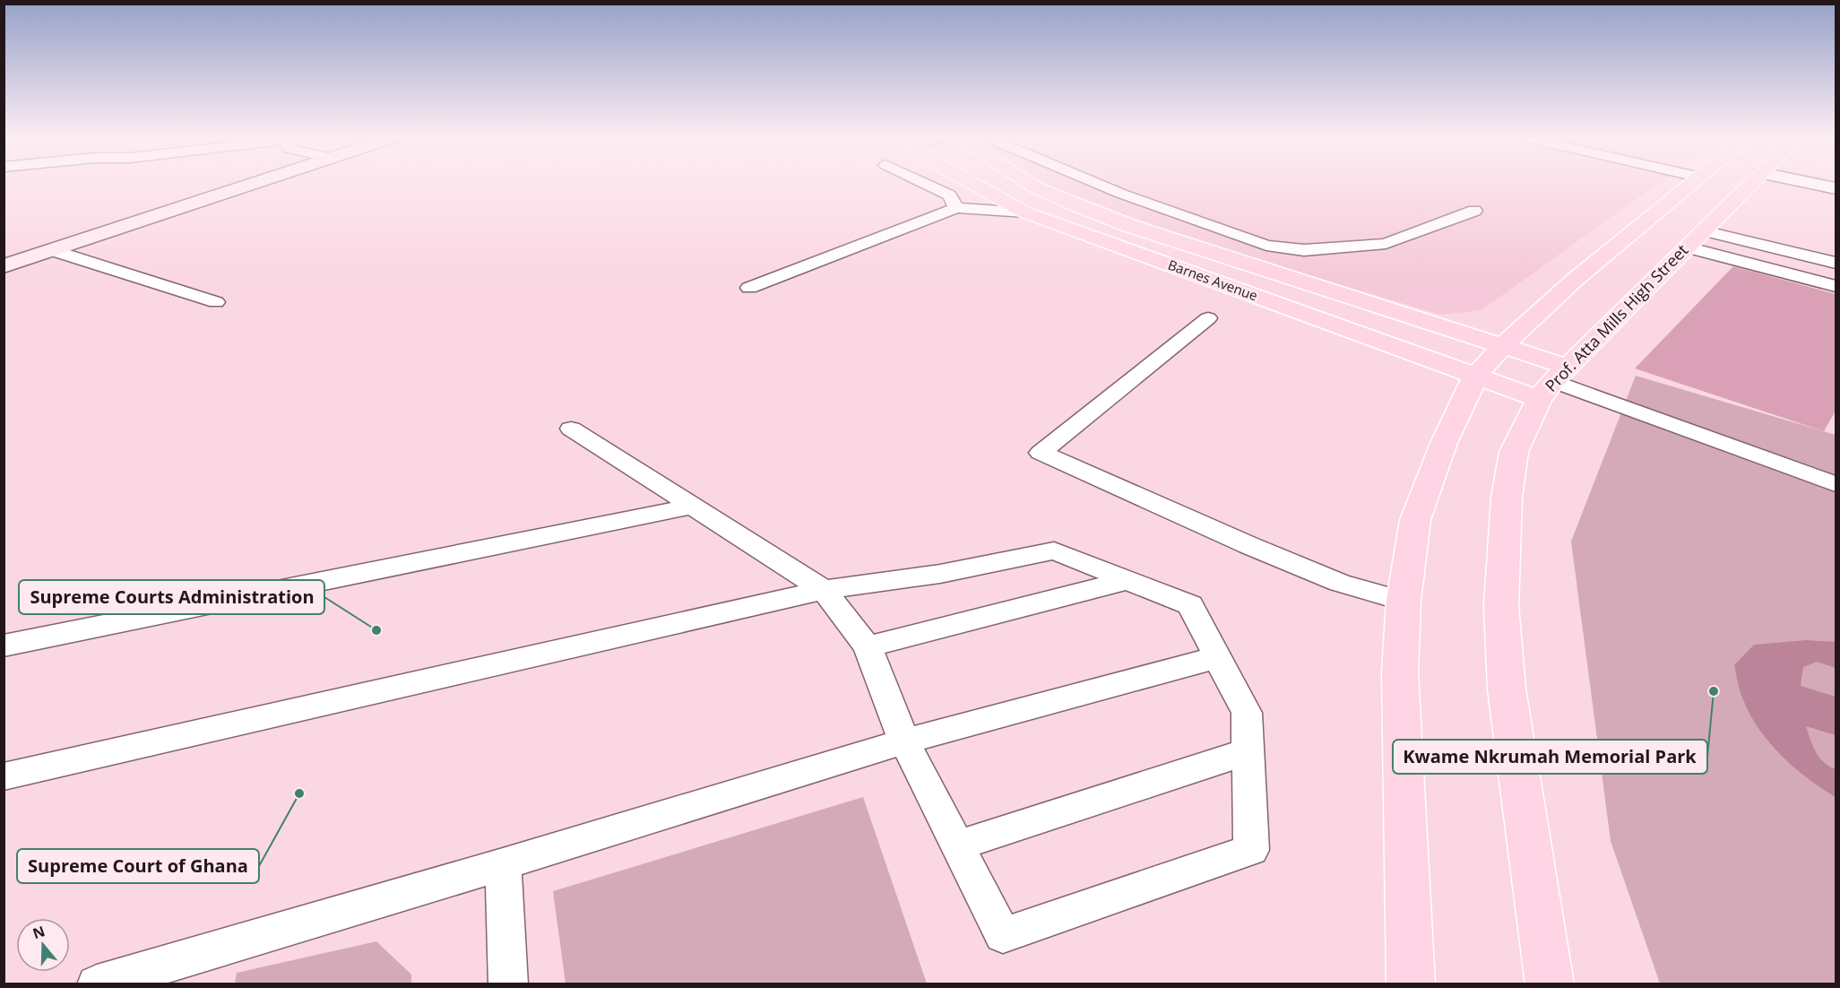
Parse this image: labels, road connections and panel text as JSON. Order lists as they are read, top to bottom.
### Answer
{
  "streets": {
    "main road": ["Barnes Avenue", "Prof. Atta Mills High Street"]
  },
  "crossings": [
    ["Barnes Avenue", "Prof. Atta Mills High Street"]
  ],
  "places": ["Supreme Courts Administration", "Kwame Nkrumah Memorial Park", "Supreme Court of Ghana"],
  "north": "top"
}
